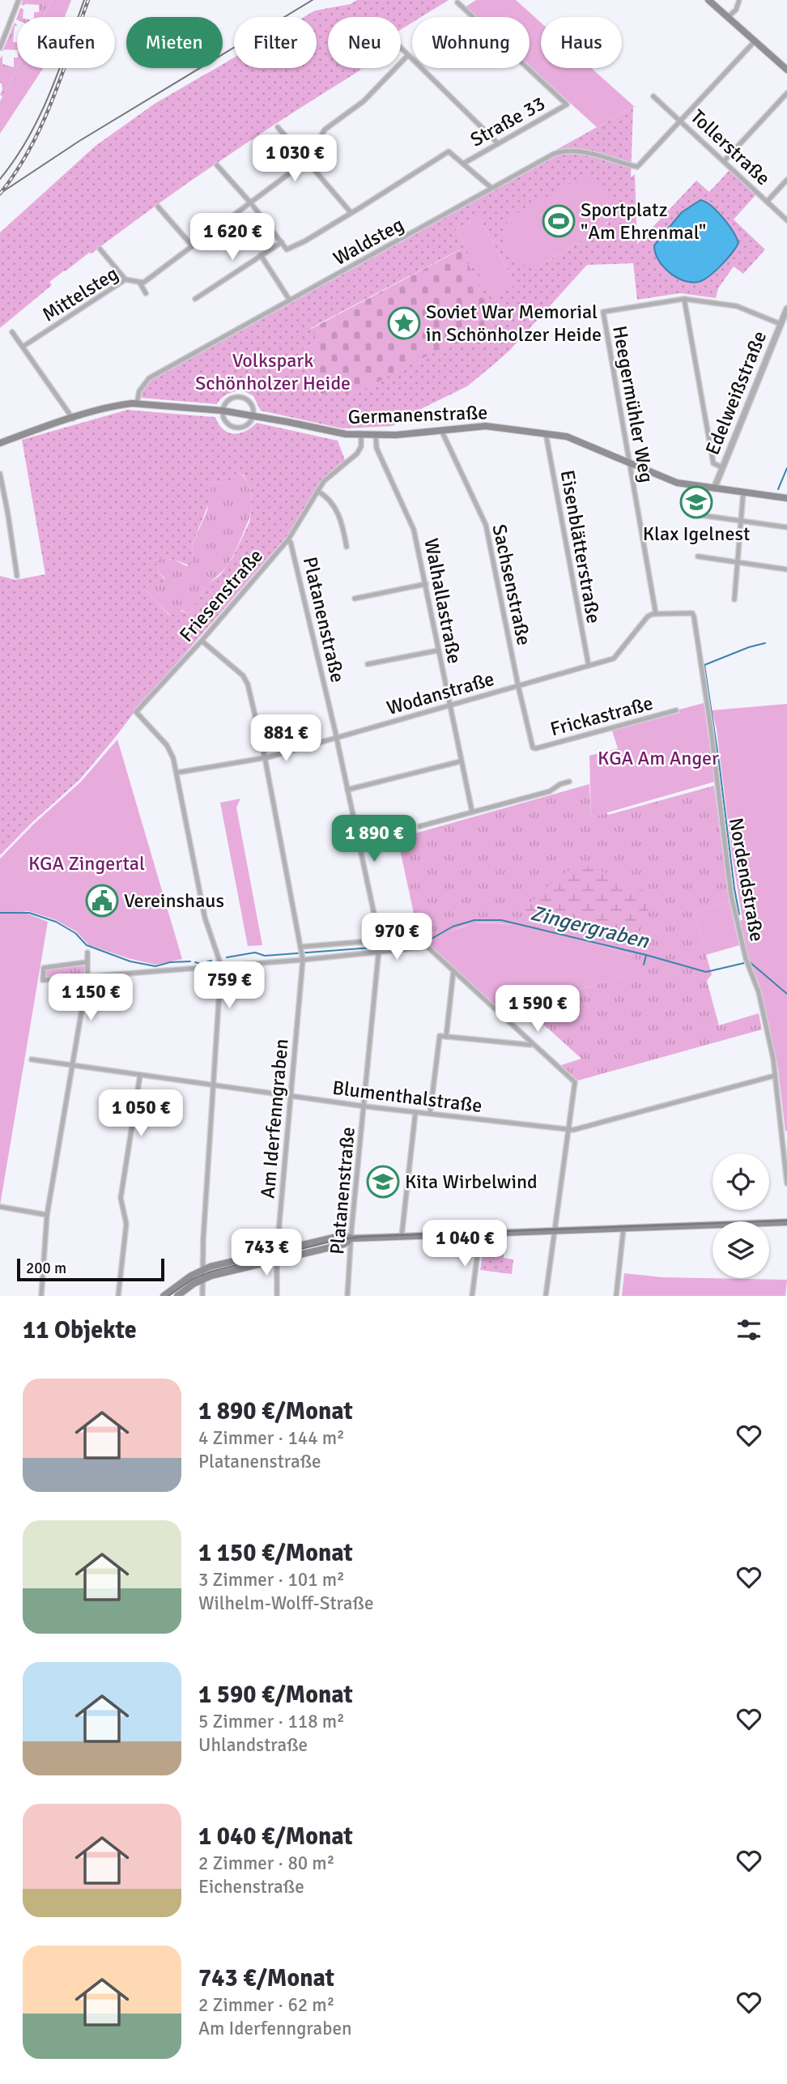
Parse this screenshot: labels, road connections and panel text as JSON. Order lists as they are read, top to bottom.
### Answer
{
  "streets": {
    "main road": ["Germanenstraße"],
    "street": [
      "Straße 33",
      "Tollerstraße",
      "Waldsteg",
      "Mittelsteg",
      "Edelweißstraße",
      "Heegermühler Weg",
      "Eisenblätterstraße",
      "Sachsenstraße",
      "Friesenstraße",
      "Walhallastraße",
      "Platanenstraße",
      "Wodanstraße",
      "Frickastraße",
      "Nordendstraße",
      "Blumenthalstraße",
      "Am Iderfenngraben"
    ]
  },
  "crossings": [
    ["Tollerstraße", "Waldsteg"],
    ["Waldsteg", "Germanenstraße"],
    ["Edelweißstraße", "Heegermühler Weg"],
    ["Edelweißstraße", "Germanenstraße"],
    ["Heegermühler Weg", "Germanenstraße"],
    ["Heegermühler Weg", "Wodanstraße"],
    ["Heegermühler Weg", "Nordendstraße"],
    ["Germanenstraße", "Eisenblätterstraße"],
    ["Germanenstraße", "Sachsenstraße"],
    ["Germanenstraße", "Friesenstraße"],
    ["Germanenstraße", "Walhallastraße"],
    ["Eisenblätterstraße", "Wodanstraße"],
    ["Sachsenstraße", "Wodanstraße"],
    ["Sachsenstraße", "Frickastraße"],
    ["Friesenstraße", "Platanenstraße"],
    ["Friesenstraße", "Wodanstraße"],
    ["Friesenstraße", "Am Iderfenngraben"],
    ["Walhallastraße", "Wodanstraße"],
    ["Platanenstraße", "Wodanstraße"],
    ["Platanenstraße", "Blumenthalstraße"],
    ["Wodanstraße", "Nordendstraße"],
    ["Wodanstraße", "Am Iderfenngraben"],
    ["Nordendstraße", "Blumenthalstraße"],
    ["Blumenthalstraße", "Am Iderfenngraben"]
  ],
  "water": ["Zingergraben"],
  "parks": ["Volkspark Schönholzer Heide", "KGA Am Anger", "KGA Zingertal"],
  "places": {
    "sports": ["Sportplatz \"Am Ehrenmal\""],
    "place": ["Soviet War Memorial in Schönholzer Heide"],
    "school or university": ["Klax Igelnest", "Kita Wirbelwind"],
    "public building": ["Vereinshaus"]
  },
  "scale_bar": "200 m",
  "page": {
    "chip": [
      "Kaufen",
      "Mieten",
      "Filter",
      "Neu",
      "Wohnung",
      "Haus"
    ],
    "price": [
      "1 030 €",
      "1 620 €",
      "881 €",
      "1 890 €",
      "970 €",
      "759 €",
      "1 150 €",
      "1 590 €",
      "1 050 €",
      "1 040 €",
      "743 €"
    ],
    "scale": "200 m",
    "heading": "11 Objekte",
    "list": [
      {
        "name": "1 890 €/Monat",
        "note": "4 Zimmer · 144 m² · Platanenstraße"
      },
      {
        "name": "1 150 €/Monat",
        "note": "3 Zimmer · 101 m² · Wilhelm-Wolff-Straße"
      },
      {
        "name": "1 590 €/Monat",
        "note": "5 Zimmer · 118 m² · Uhlandstraße"
      },
      {
        "name": "1 040 €/Monat",
        "note": "2 Zimmer · 80 m² · Eichenstraße"
      },
      {
        "name": "743 €/Monat",
        "note": "2 Zimmer · 62 m² · Am Iderfenngraben"
      }
    ]
  }
}
